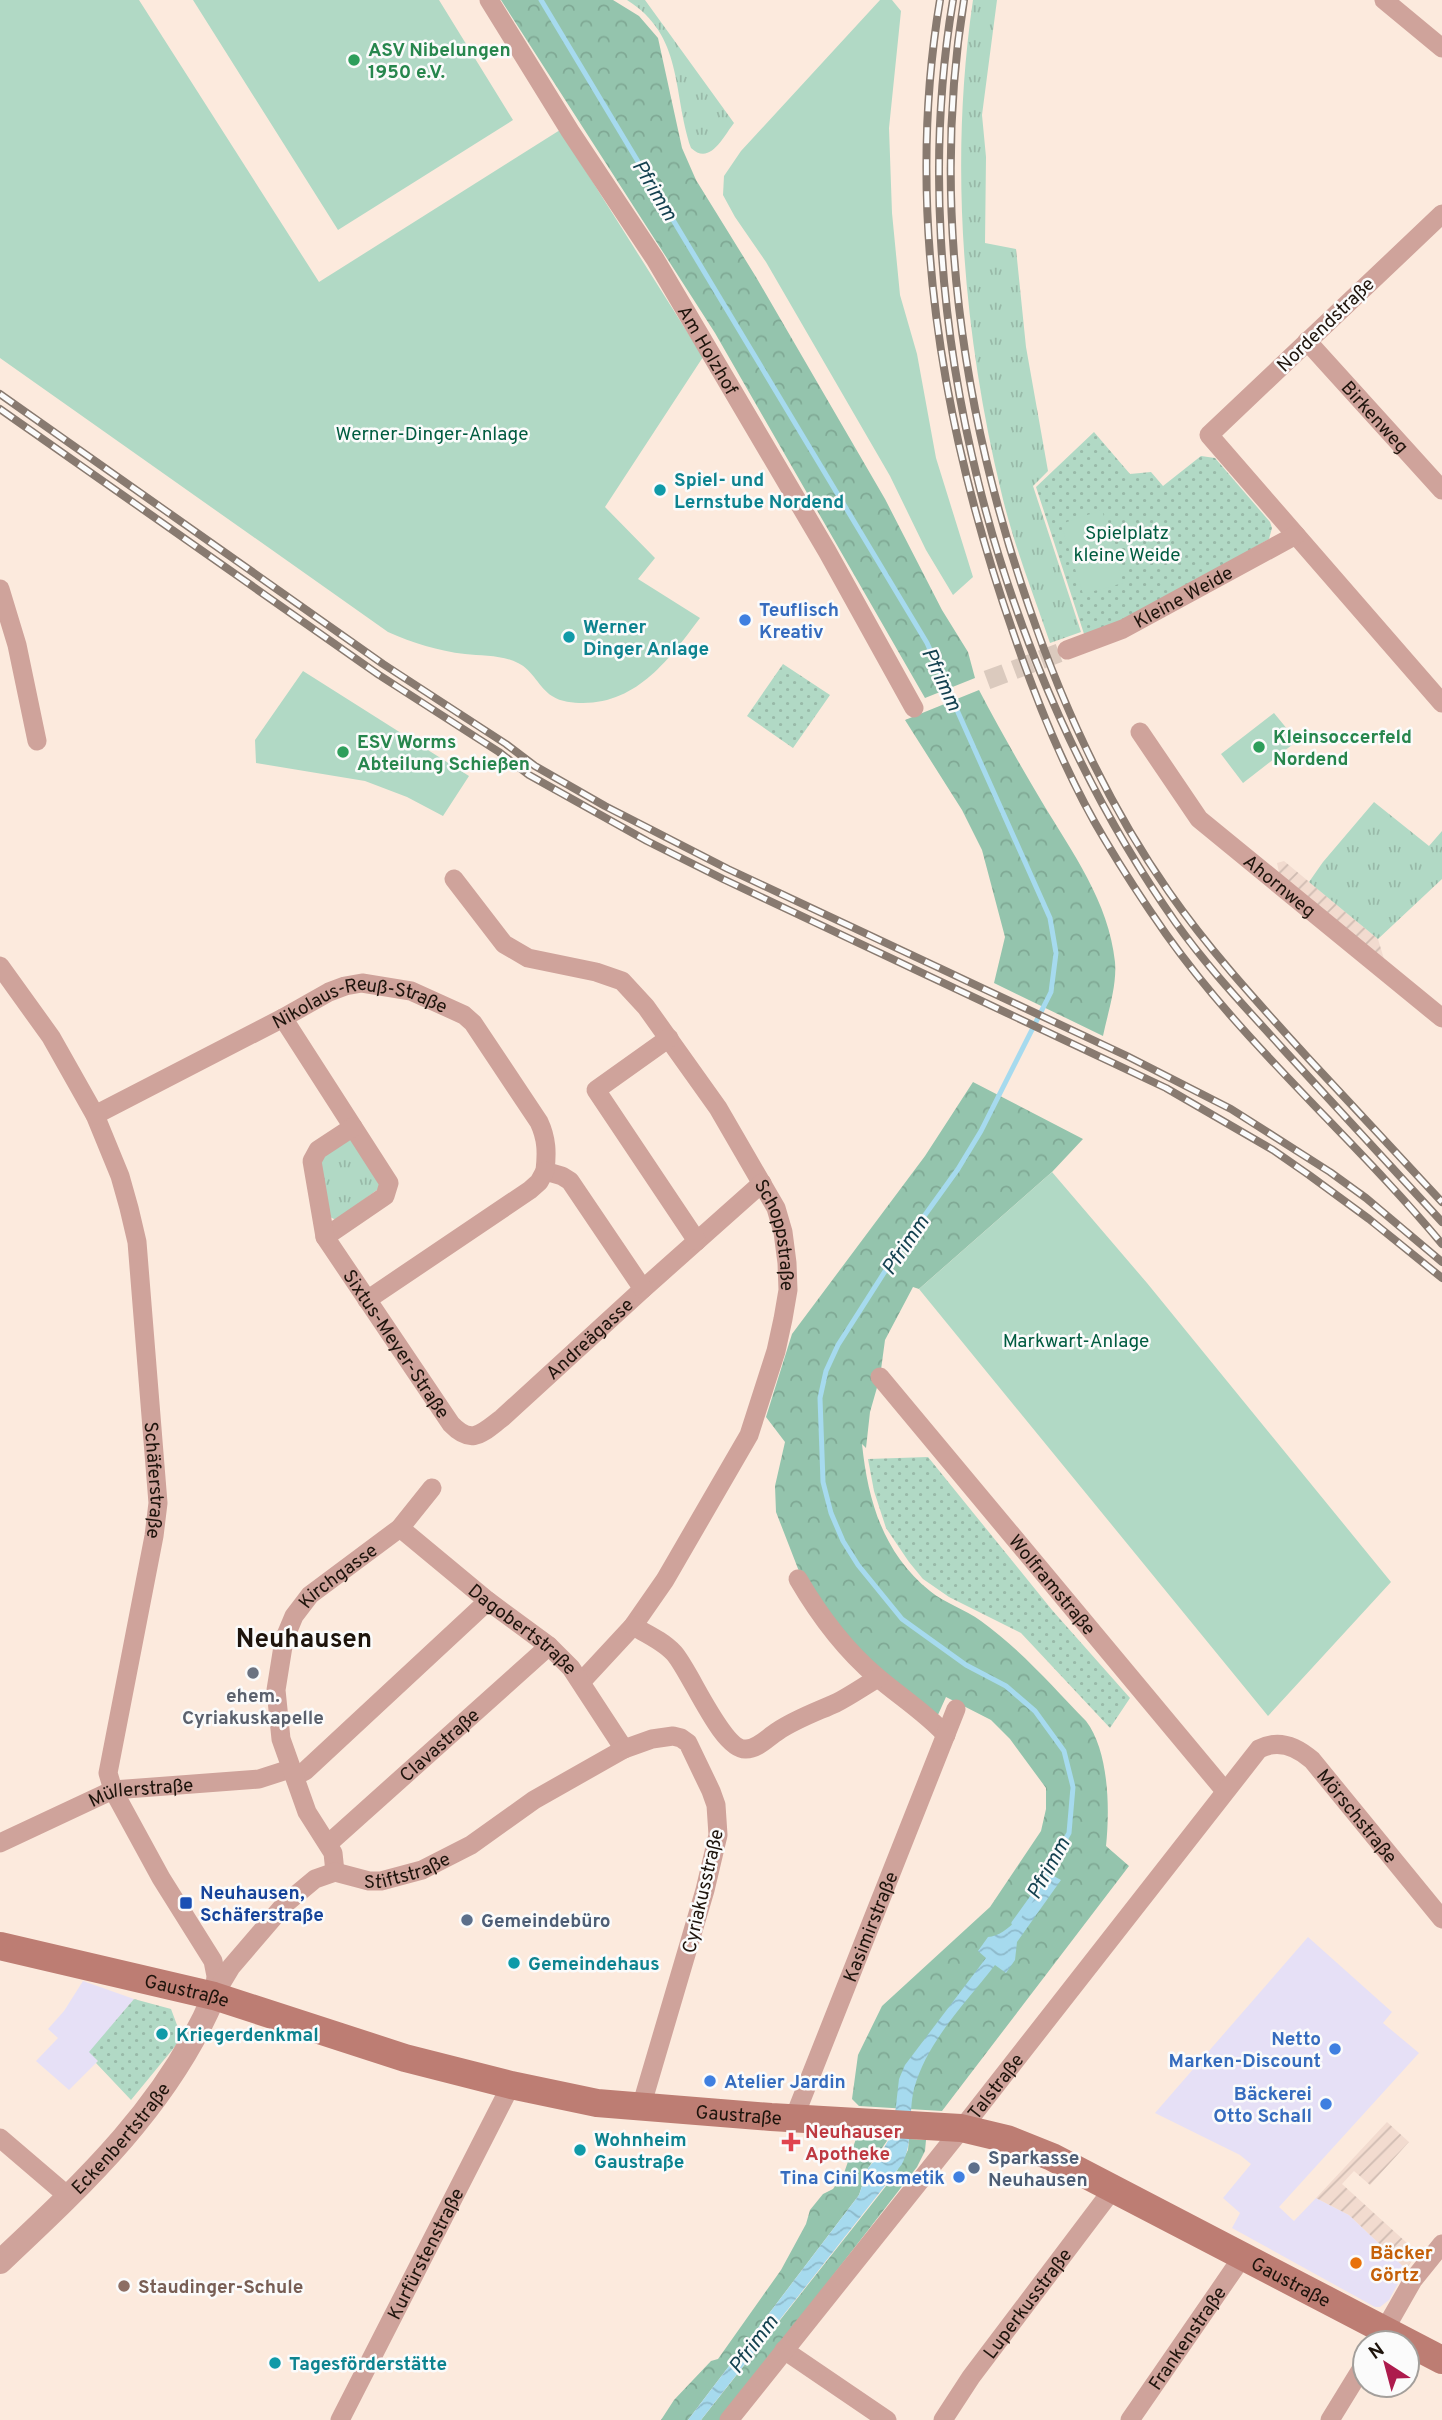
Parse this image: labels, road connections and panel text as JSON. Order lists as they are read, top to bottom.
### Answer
{
  "streets": {
    "main road": ["Gaustraße"],
    "street": [
      "Nordendstraße",
      "Am Holzhof",
      "Birkenweg",
      "Kleine Weide",
      "Ahornweg",
      "Nikolaus-Reuß-Straße",
      "Schoppstraße",
      "Andreägasse",
      "Sixtus-Meyer-Straße",
      "Schäferstraße",
      "Kirchgasse",
      "Wolframstraße",
      "Dagobertstraße",
      "Clavastraße",
      "Müllerstraße",
      "Mörschstraße",
      "Stiftstraße",
      "Cyriakusstraße",
      "Kasimirstraße",
      "Talstraße",
      "Eckenbertstraße",
      "Kurfürstenstraße",
      "Luperkusstraße",
      "Frankenstraße"
    ]
  },
  "crossings": [
    ["Nordendstraße", "Birkenweg"],
    ["Nordendstraße", "Kleine Weide"],
    ["Nikolaus-Reuß-Straße", "Schäferstraße"],
    ["Schoppstraße", "Andreägasse"],
    ["Schoppstraße", "Dagobertstraße"],
    ["Andreägasse", "Sixtus-Meyer-Straße"],
    ["Schäferstraße", "Müllerstraße"],
    ["Schäferstraße", "Stiftstraße"],
    ["Schäferstraße", "Gaustraße"],
    ["Schäferstraße", "Eckenbertstraße"],
    ["Kirchgasse", "Dagobertstraße"],
    ["Kirchgasse", "Clavastraße"],
    ["Kirchgasse", "Müllerstraße"],
    ["Kirchgasse", "Stiftstraße"],
    ["Wolframstraße", "Talstraße"],
    ["Dagobertstraße", "Clavastraße"],
    ["Dagobertstraße", "Müllerstraße"],
    ["Dagobertstraße", "Stiftstraße"],
    ["Dagobertstraße", "Cyriakusstraße"],
    ["Mörschstraße", "Talstraße"],
    ["Stiftstraße", "Cyriakusstraße"],
    ["Stiftstraße", "Gaustraße"],
    ["Stiftstraße", "Eckenbertstraße"],
    ["Cyriakusstraße", "Gaustraße"],
    ["Kasimirstraße", "Gaustraße"],
    ["Gaustraße", "Talstraße"],
    ["Gaustraße", "Eckenbertstraße"],
    ["Gaustraße", "Kurfürstenstraße"],
    ["Gaustraße", "Luperkusstraße"],
    ["Gaustraße", "Frankenstraße"]
  ],
  "districts": ["Neuhausen"],
  "water": ["Pfrimm"],
  "parks": ["Werner-Dinger-Anlage", "Spielplatz kleine Weide", "Markwart-Anlage"],
  "places": {
    "other": [
      "ASV Nibelungen 1950 e.V.",
      "Spiel- und Lernstube Nordend",
      "Teuflisch Kreativ",
      "Werner Dinger Anlage",
      "Kleinsoccerfeld Nordend",
      "ESV Worms Abteilung Schießen",
      "ehem. Cyriakuskapelle",
      "Gemeindebüro",
      "Gemeindehaus",
      "Kriegerdenkmal",
      "Netto Marken-Discount",
      "Atelier Jardin",
      "Bäckerei Otto Schall",
      "Wohnheim Gaustraße",
      "Sparkasse Neuhausen",
      "Tina Cini Kosmetik",
      "Bäcker Görtz",
      "Staudinger-Schule",
      "Tagesförderstätte"
    ],
    "transit": ["Neuhausen, Schäferstraße"],
    "health": ["Neuhauser Apotheke"]
  },
  "north": "top left"
}
